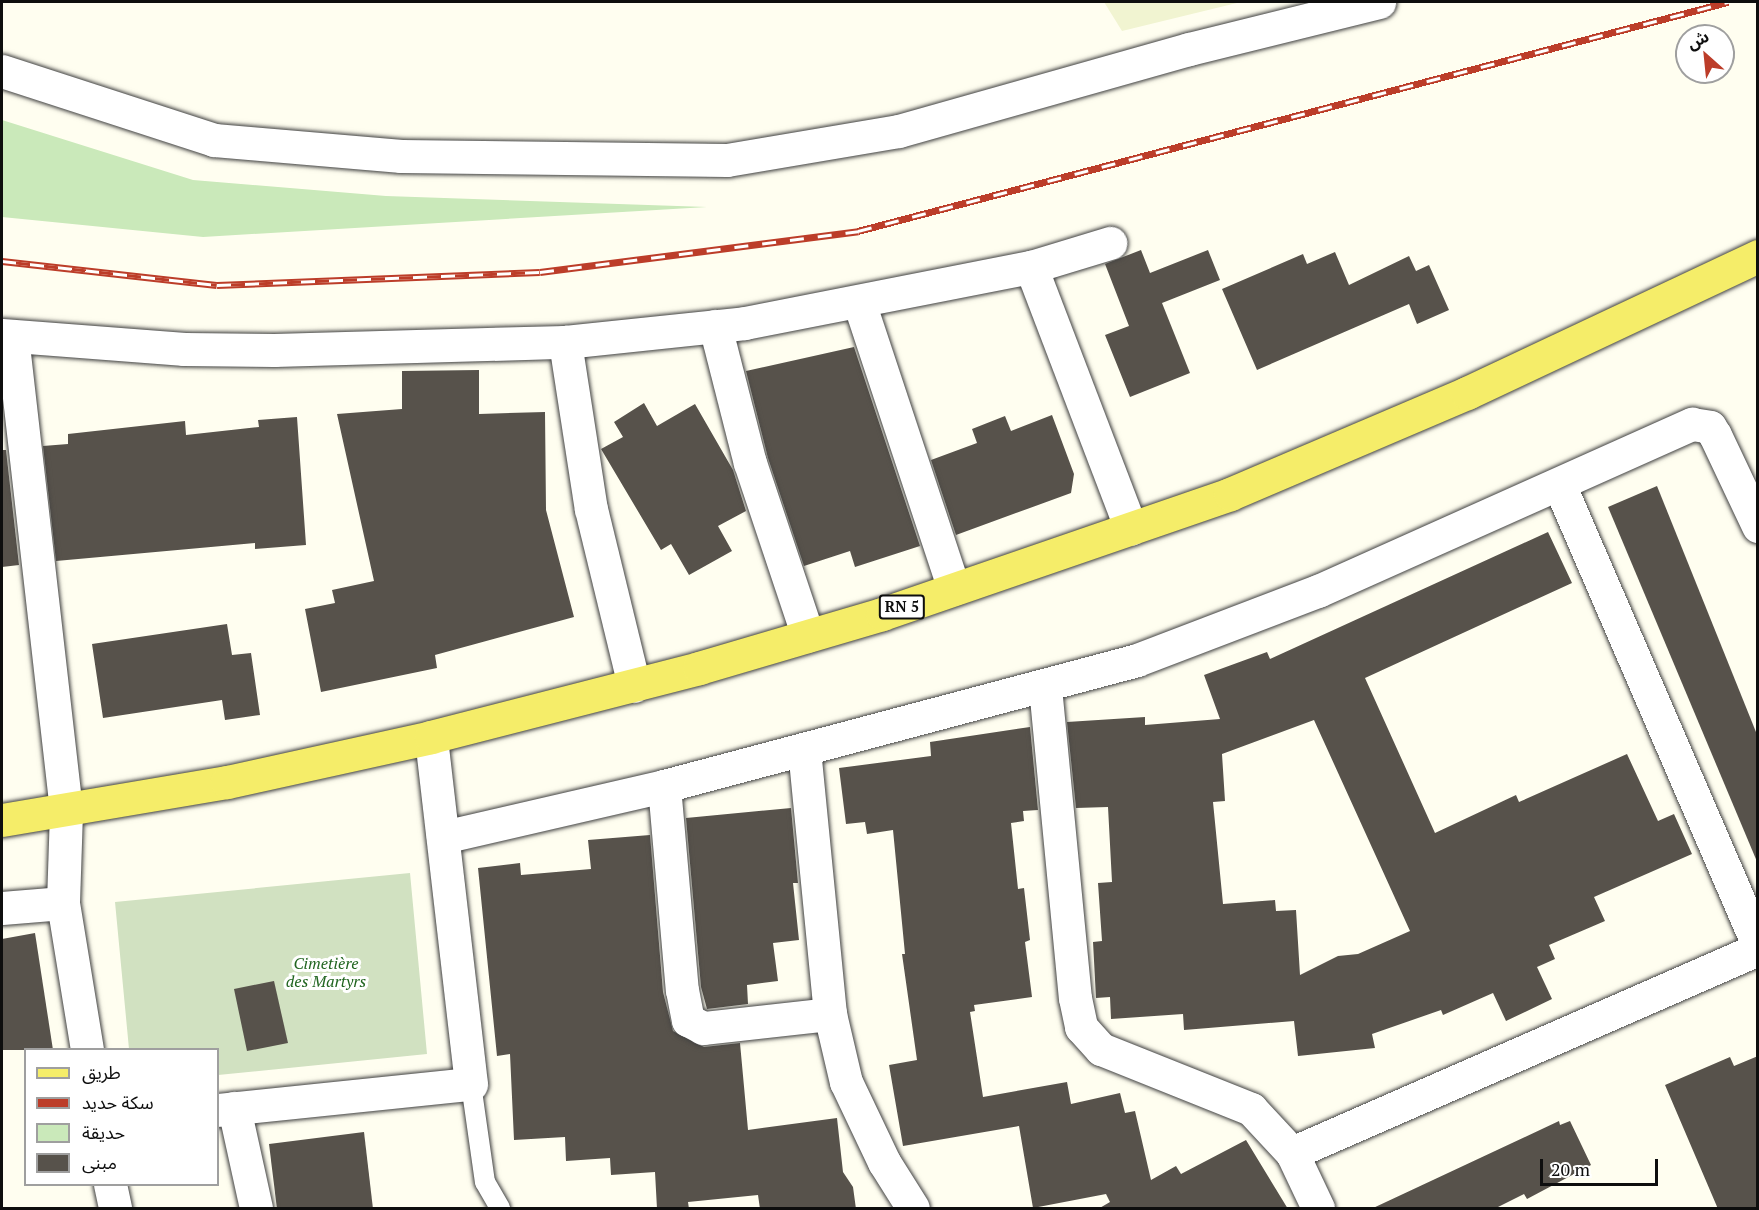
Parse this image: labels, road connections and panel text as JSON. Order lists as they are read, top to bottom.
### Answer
{
  "streets": {
    "main road": ["RN 5"]
  },
  "parks": ["Cimetière des Martyrs"],
  "legend": [
    "طريق",
    "سكة حديد",
    "حديقة",
    "مبنى"
  ],
  "scale_bar": "20 m",
  "north": "top left"
}
